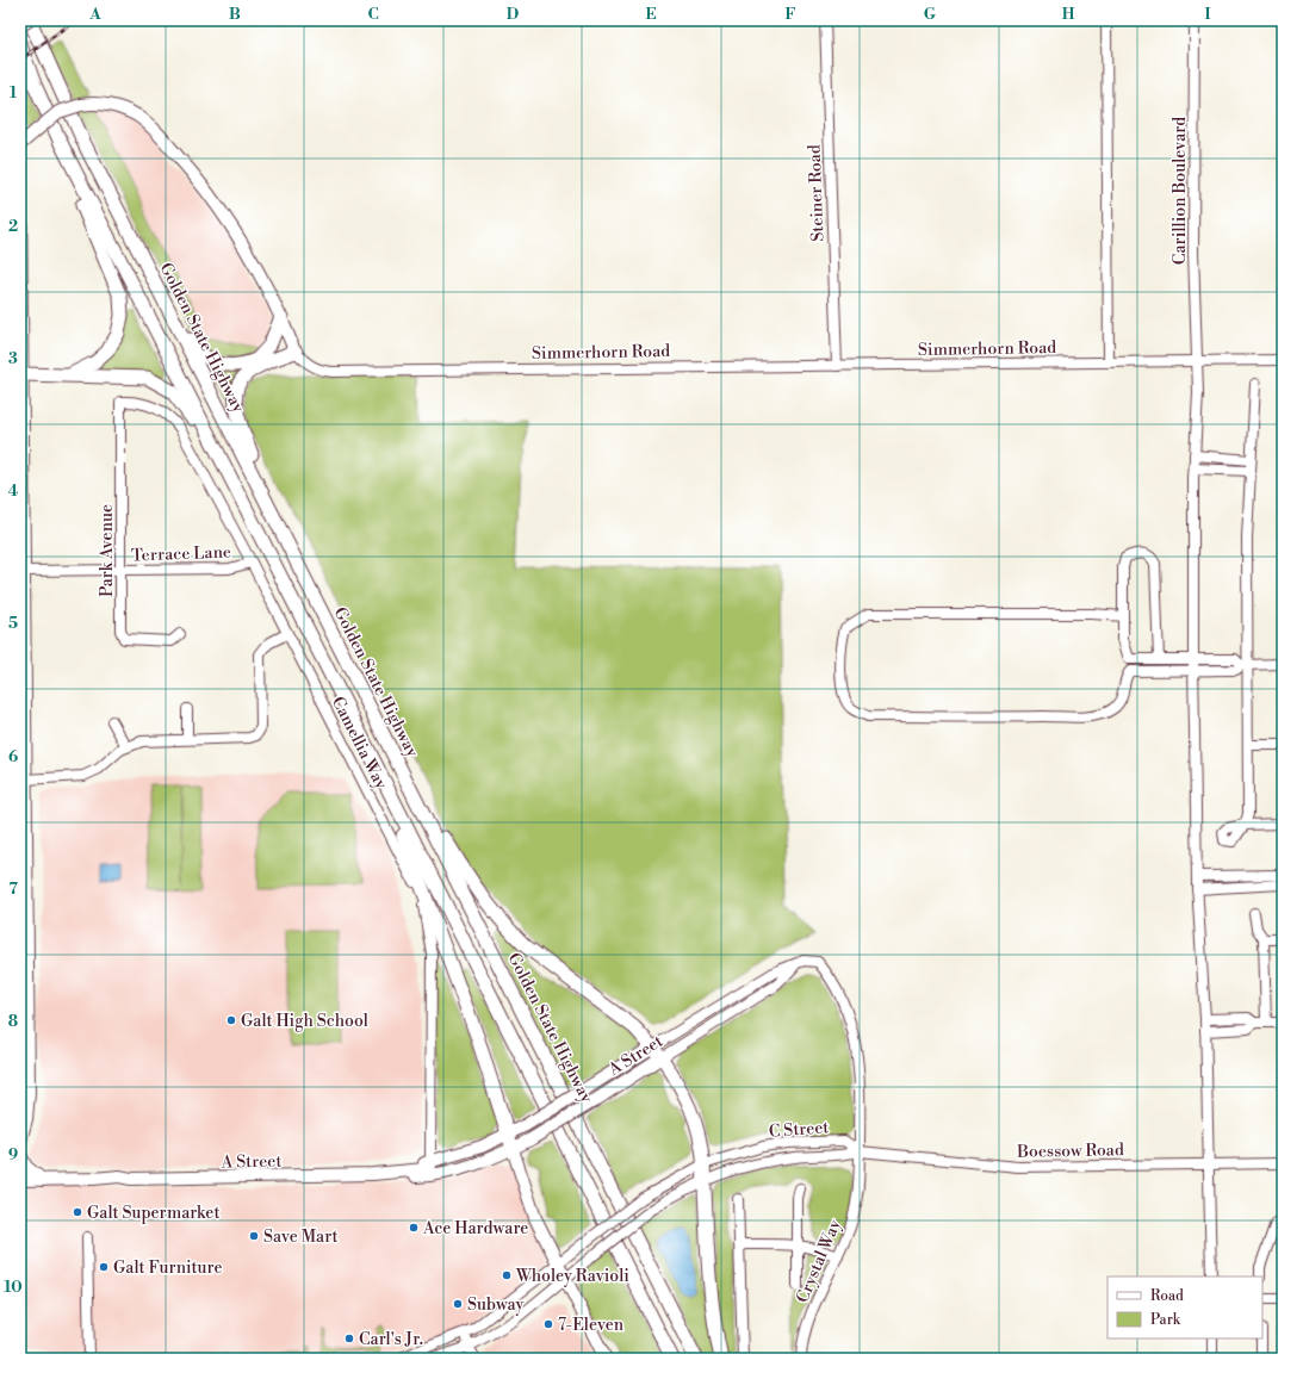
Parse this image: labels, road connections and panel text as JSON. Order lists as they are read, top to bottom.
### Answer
{
  "streets": {
    "highway": ["Golden State Highway"],
    "main road": ["Simmerhorn Road", "A Street"],
    "street": [
      "Carillion Boulevard",
      "Steiner Road",
      "Park Avenue",
      "Terrace Lane",
      "Camellia Way",
      "C Street",
      "Boessow Road",
      "Crystal Way"
    ]
  },
  "crossings": [
    ["Carillion Boulevard", "Simmerhorn Road"],
    ["Carillion Boulevard", "Boessow Road"],
    ["Steiner Road", "Simmerhorn Road"],
    ["Park Avenue", "Terrace Lane"],
    ["Park Avenue", "Camellia Way"],
    ["Terrace Lane", "Camellia Way"],
    ["Camellia Way", "A Street"],
    ["A Street", "Crystal Way"],
    ["C Street", "Boessow Road"],
    ["C Street", "Crystal Way"],
    ["Boessow Road", "Crystal Way"]
  ],
  "places": [
    "Galt High School",
    "Galt Supermarket",
    "Ace Hardware",
    "Save Mart",
    "Galt Furniture",
    "Wholey Ravioli",
    "Subway",
    "7-Eleven",
    "Carl's Jr."
  ],
  "legend": ["Road", "Park"],
  "grid": {
    "columns": [
      "A",
      "B",
      "C",
      "D",
      "E",
      "F",
      "G",
      "H",
      "I"
    ],
    "rows": [
      "1",
      "2",
      "3",
      "4",
      "5",
      "6",
      "7",
      "8",
      "9",
      "10"
    ]
  }
}
